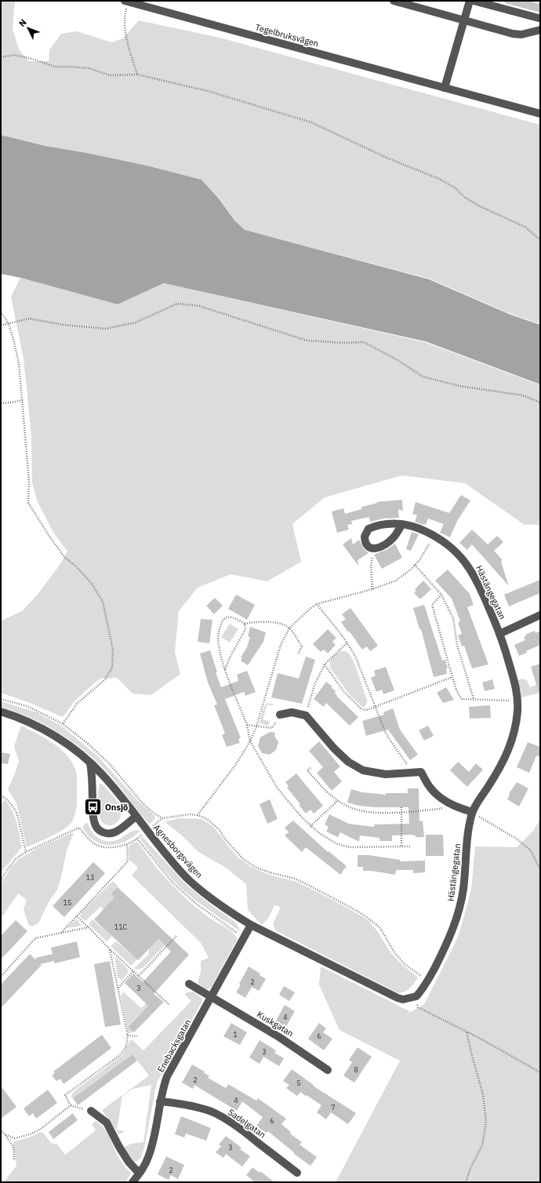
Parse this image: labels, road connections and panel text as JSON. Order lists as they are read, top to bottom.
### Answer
{
  "streets": {
    "street": [
      "Tegelbruksvägen",
      "Hästängegatan",
      "Agnesborgsvägen",
      "Kuskgatan",
      "Enebacksgatan",
      "Sadelgatan"
    ]
  },
  "crossings": [
    ["Hästängegatan", "Agnesborgsvägen"],
    ["Agnesborgsvägen", "Enebacksgatan"],
    ["Kuskgatan", "Enebacksgatan"],
    ["Enebacksgatan", "Sadelgatan"]
  ],
  "places": {
    "bus stop": ["Onsjö"]
  },
  "house_numbers": [
    "13",
    "15",
    "11C",
    "2",
    "3",
    "4",
    "1",
    "6",
    "3",
    "8",
    "2",
    "5",
    "4",
    "7",
    "6",
    "3",
    "2"
  ],
  "north": "top left"
}
